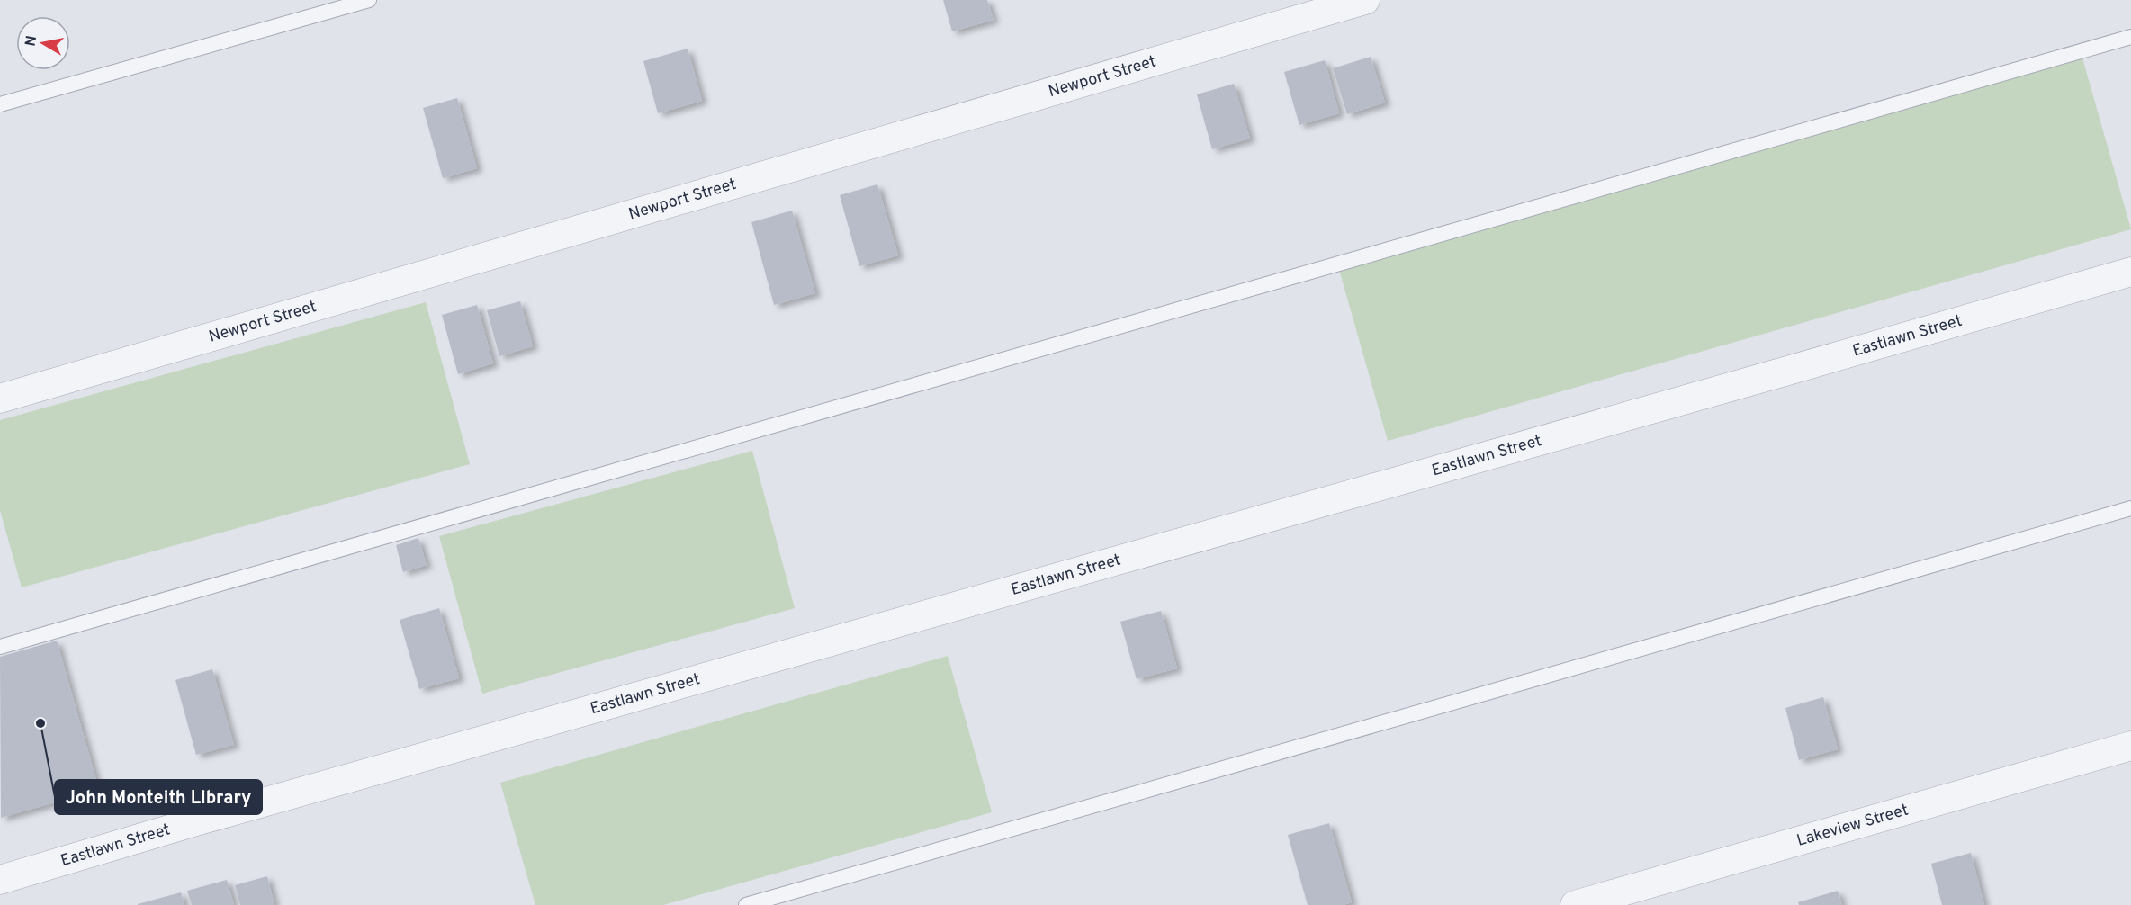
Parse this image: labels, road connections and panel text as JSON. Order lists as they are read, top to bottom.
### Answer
{
  "streets": {
    "street": ["Newport Street", "Eastlawn Street", "Lakeview Street"]
  },
  "places": ["John Monteith Library"],
  "north": "left"
}
